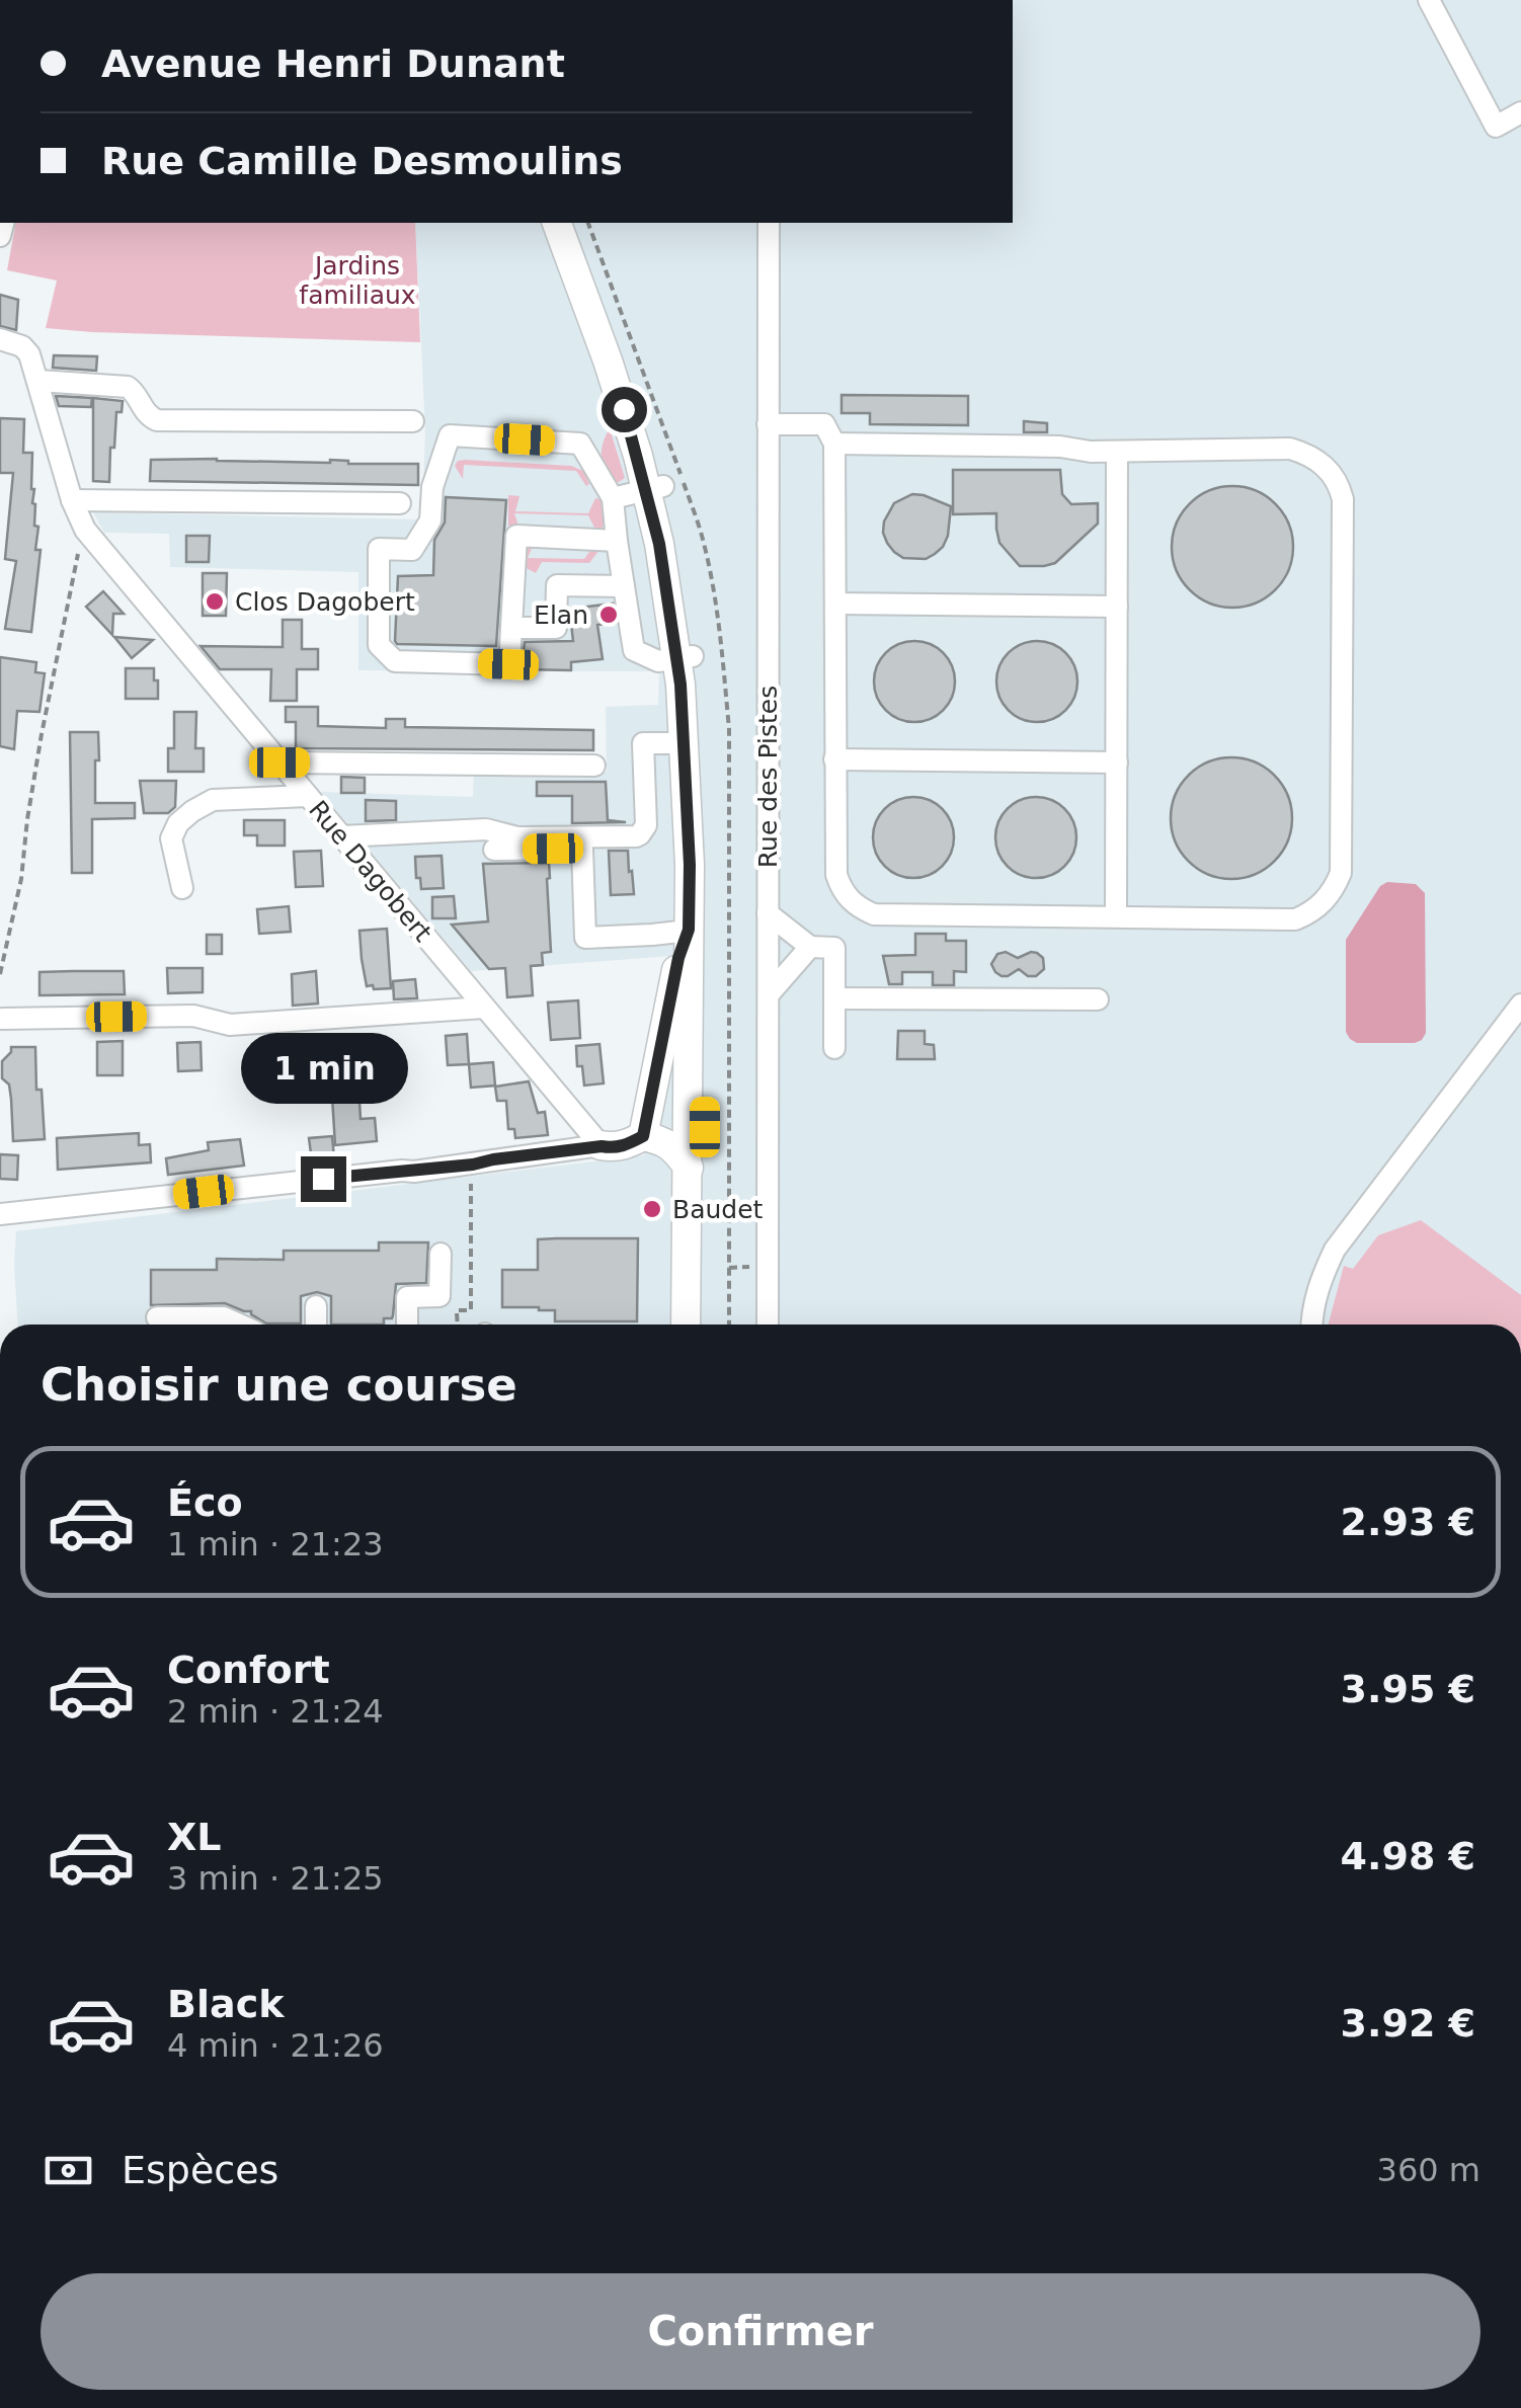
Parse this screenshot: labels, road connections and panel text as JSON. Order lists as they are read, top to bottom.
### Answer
{
  "streets": {
    "street": ["Rue des Pistes", "Rue Dagobert"]
  },
  "parks": ["Jardins familiaux"],
  "places": ["Clos Dagobert", "Elan", "Baudet"],
  "page": {
    "banner": ["Avenue Henri Dunant", "Rue Camille Desmoulins"],
    "bubble": "1 min",
    "heading": "Choisir une course",
    "list": [
      {
        "name": "Éco",
        "note": "1 min · 21:23",
        "value": "2.93 €"
      },
      {
        "name": "Confort",
        "note": "2 min · 21:24",
        "value": "3.95 €"
      },
      {
        "name": "XL",
        "note": "3 min · 21:25",
        "value": "4.98 €"
      },
      {
        "name": "Black",
        "note": "4 min · 21:26",
        "value": "3.92 €"
      }
    ],
    "pay": ["Espèces", "360 m"],
    "buttons": "Confirmer"
  }
}
